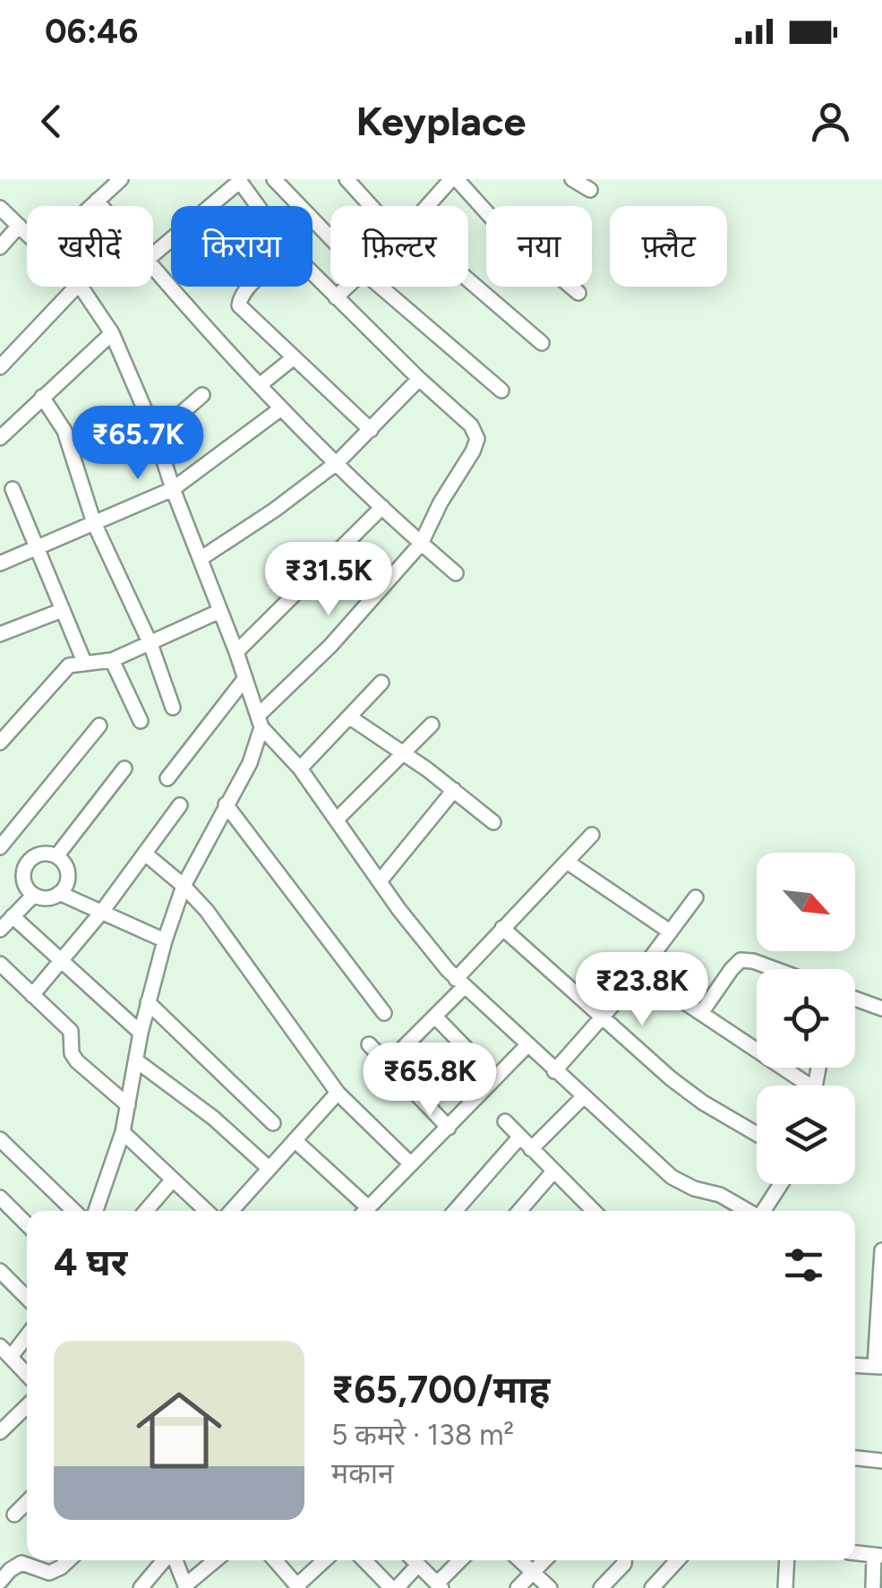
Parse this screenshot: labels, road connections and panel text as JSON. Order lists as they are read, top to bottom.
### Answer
{
  "north": "bottom right",
  "page": {
    "status": "06:46",
    "header": "Keyplace",
    "chip": [
      "खरीदें",
      "किराया",
      "फ़िल्टर",
      "नया",
      "फ़्लैट"
    ],
    "price": [
      "₹65.7K",
      "₹31.5K",
      "₹23.8K",
      "₹65.8K"
    ],
    "heading": "4 घर",
    "list": [
      {
        "name": "₹65,700/माह",
        "note": "5 कमरे · 138 m² · मकान"
      }
    ]
  }
}
